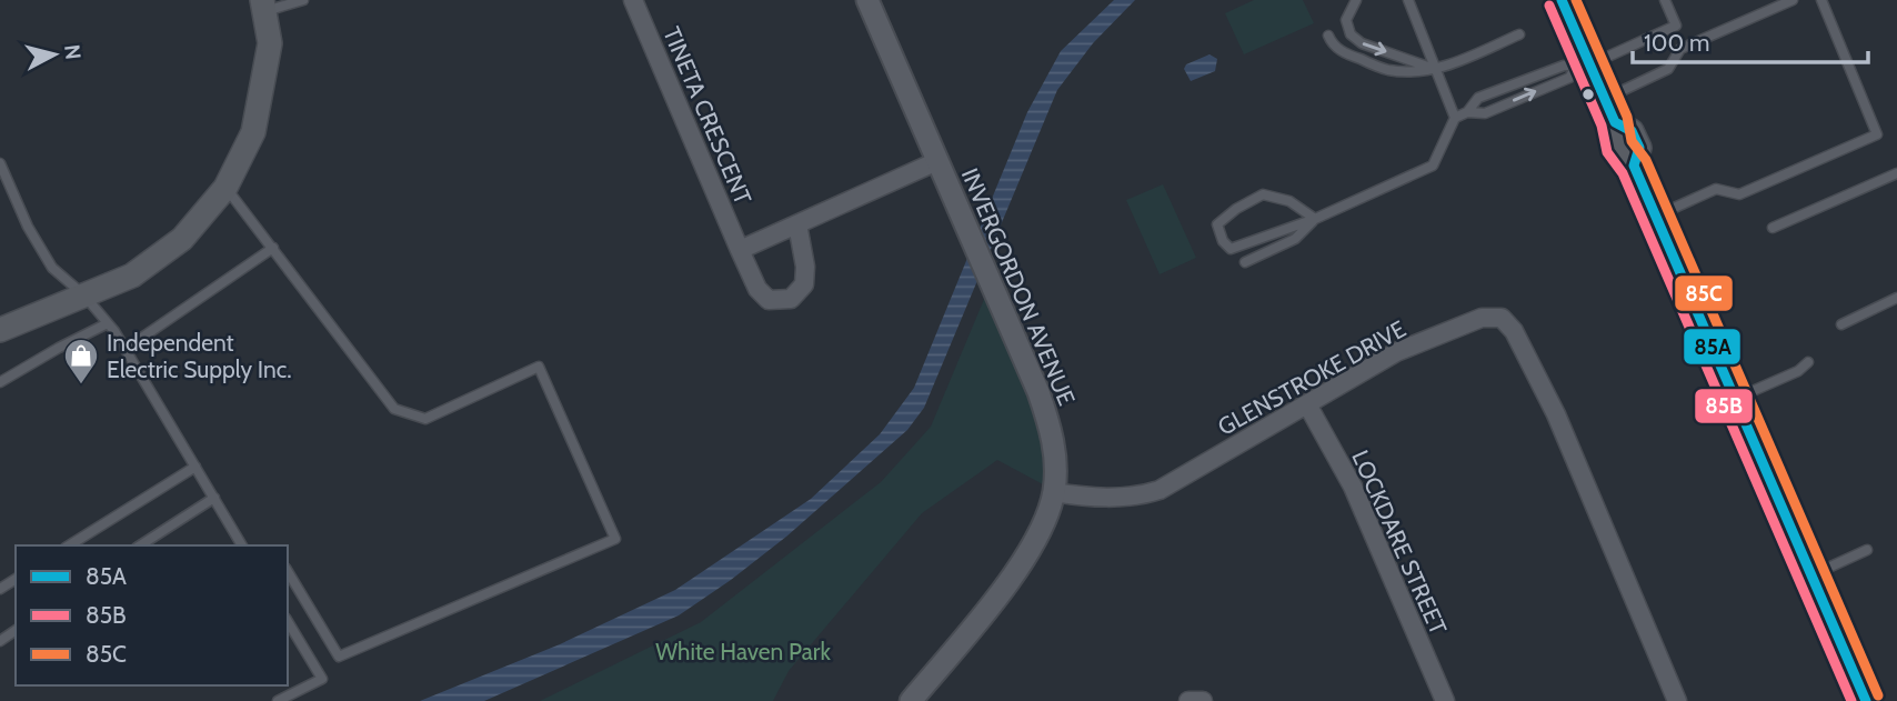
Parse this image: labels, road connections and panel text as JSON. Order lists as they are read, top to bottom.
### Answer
{
  "streets": {
    "street": [
      "TINETA CRESCENT",
      "INVERGORDON AVENUE",
      "GLENSTROKE DRIVE",
      "LOCKDARE STREET"
    ]
  },
  "crossings": [
    ["INVERGORDON AVENUE", "GLENSTROKE DRIVE"],
    ["GLENSTROKE DRIVE", "LOCKDARE STREET"]
  ],
  "parks": ["White Haven Park"],
  "places": {
    "shop": ["Independent Electric Supply Inc."]
  },
  "lines": ["transit line 85A", "transit line 85C", "transit line 85B"],
  "legend": ["85A", "85B", "85C"],
  "scale_bar": "100 m",
  "north": "right"
}
